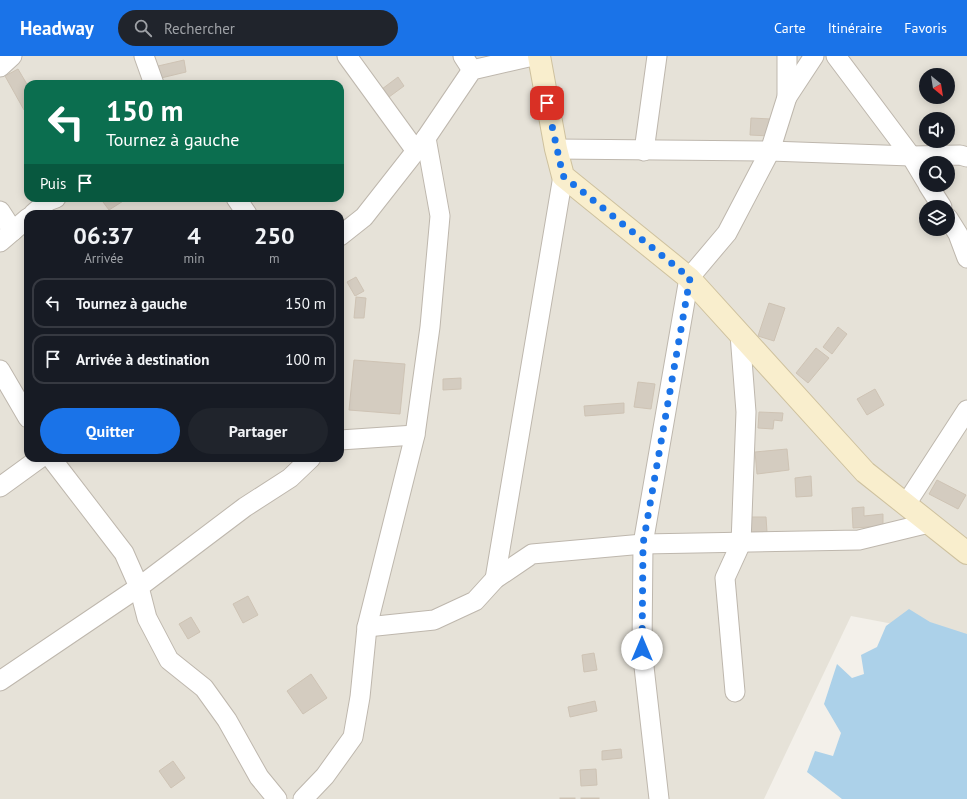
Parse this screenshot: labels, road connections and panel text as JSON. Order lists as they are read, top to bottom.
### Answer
{
  "north": "bottom right",
  "page": {
    "header": "Headway",
    "search": "Rechercher",
    "nav": ["Carte", "Itinéraire", "Favoris"],
    "turn": ["150 m", "Tournez à gauche"],
    "then": "Puis",
    "eta": [
      "06:37",
      "Arrivée",
      "4",
      "min",
      "250",
      "m"
    ],
    "list": [
      {
        "name": "Tournez à gauche",
        "value": "150 m"
      },
      {
        "name": "Arrivée à destination",
        "value": "100 m"
      }
    ],
    "buttons": ["Quitter", "Partager"]
  }
}
